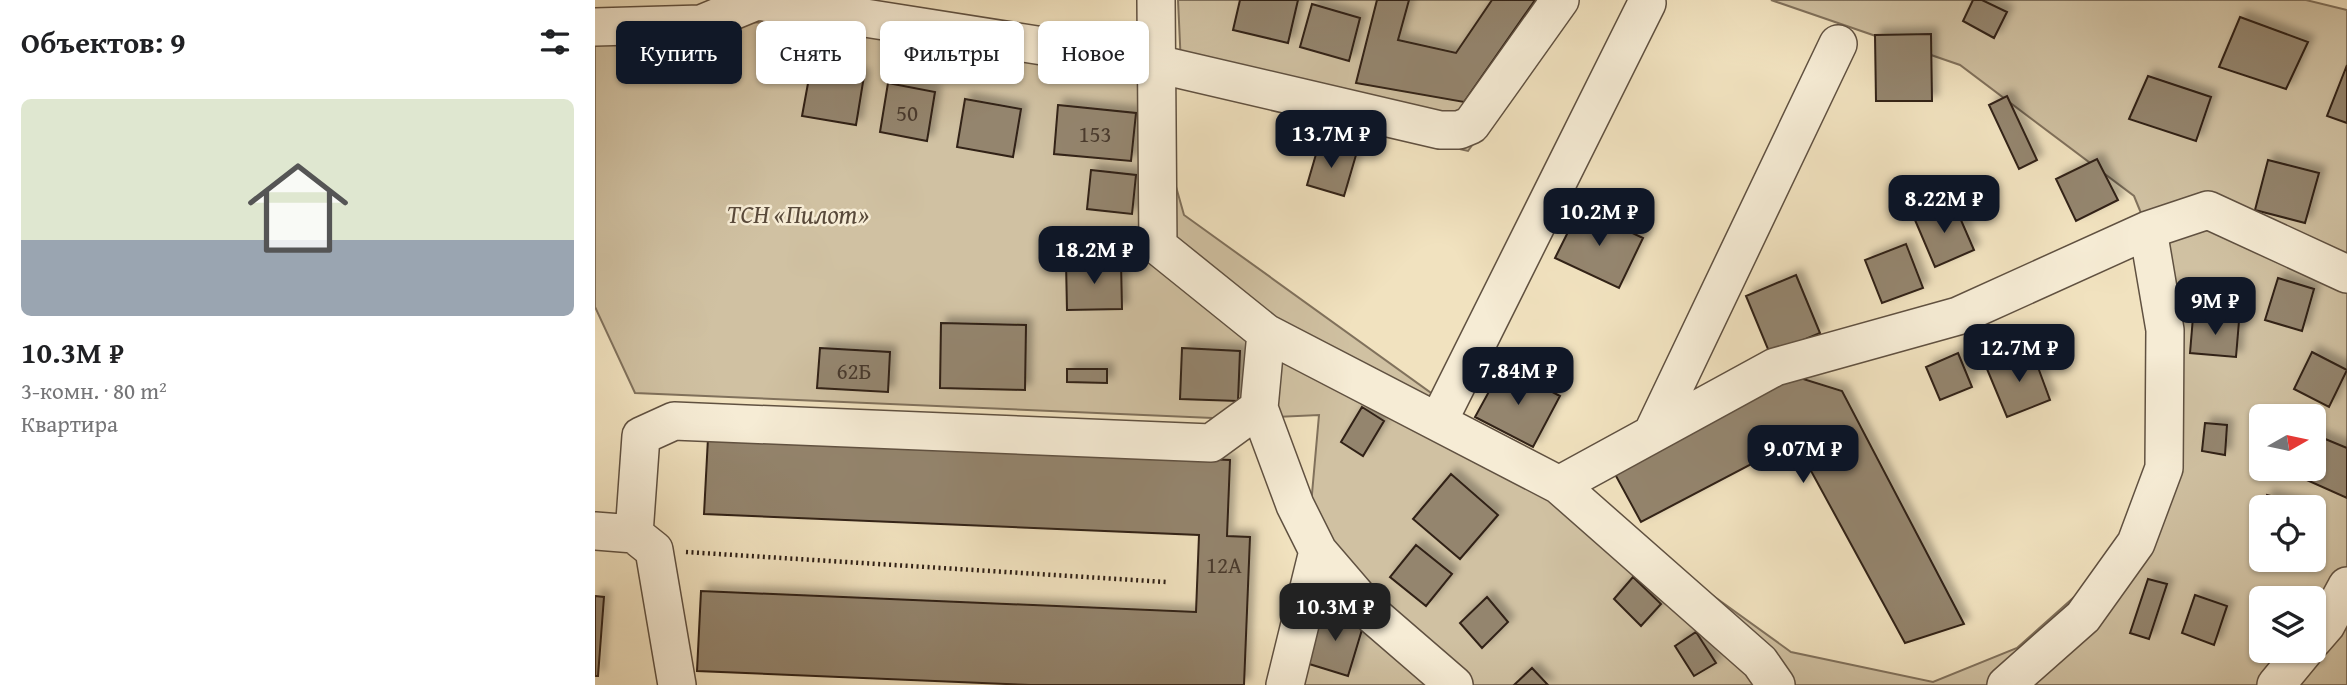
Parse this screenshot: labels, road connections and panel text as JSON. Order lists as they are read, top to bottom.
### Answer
{
  "parks": ["ТСН «Пилот»"],
  "house_numbers": [
    "50",
    "153",
    "62Б",
    "12А"
  ],
  "north": "right",
  "page": {
    "heading": "Объектов: 9",
    "chip": [
      "Купить",
      "Снять",
      "Фильтры",
      "Новое"
    ],
    "list": [
      {
        "name": "10.3M ₽",
        "note": "3-комн. · 80 m² · Квартира"
      }
    ],
    "price": [
      "13.7M ₽",
      "8.22M ₽",
      "10.2M ₽",
      "18.2M ₽",
      "9M ₽",
      "12.7M ₽",
      "7.84M ₽",
      "9.07M ₽",
      "10.3M ₽"
    ]
  }
}
